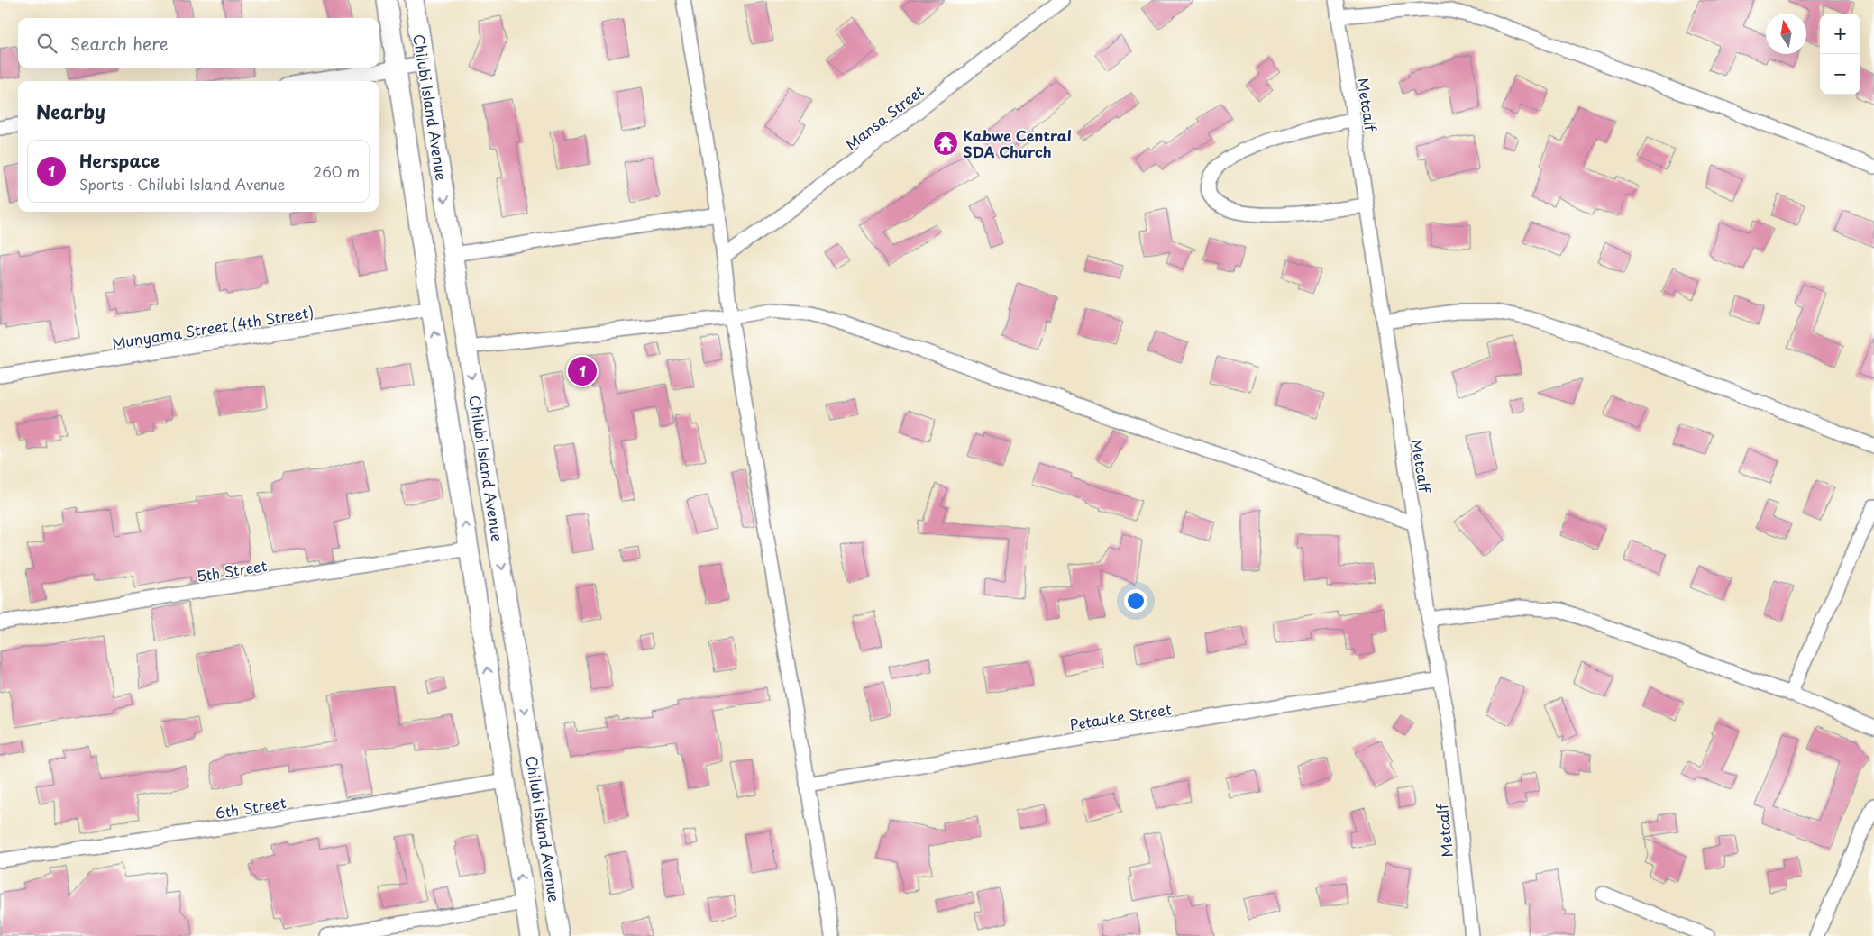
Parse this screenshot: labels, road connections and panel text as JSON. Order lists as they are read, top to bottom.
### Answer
{
  "streets": {
    "street": [
      "Metcalf",
      "Chilubi Island Avenue",
      "Mansa Street",
      "Munyama Street (4th Street)",
      "5th Street",
      "Petauke Street",
      "6th Street"
    ]
  },
  "crossings": [
    ["Metcalf", "Petauke Street"],
    ["Chilubi Island Avenue", "Munyama Street (4th Street)"],
    ["Chilubi Island Avenue", "5th Street"],
    ["Chilubi Island Avenue", "6th Street"]
  ],
  "places": {
    "temple": ["Kabwe Central SDA Church"]
  },
  "north": "top",
  "page": {
    "map_buttons": ["+", "−"],
    "search": "Search here",
    "heading": "Nearby",
    "list": [
      {
        "mark": "1",
        "name": "Herspace",
        "note": "Sports · Chilubi Island Avenue",
        "value": "260 m"
      }
    ],
    "pins": "1"
  }
}
